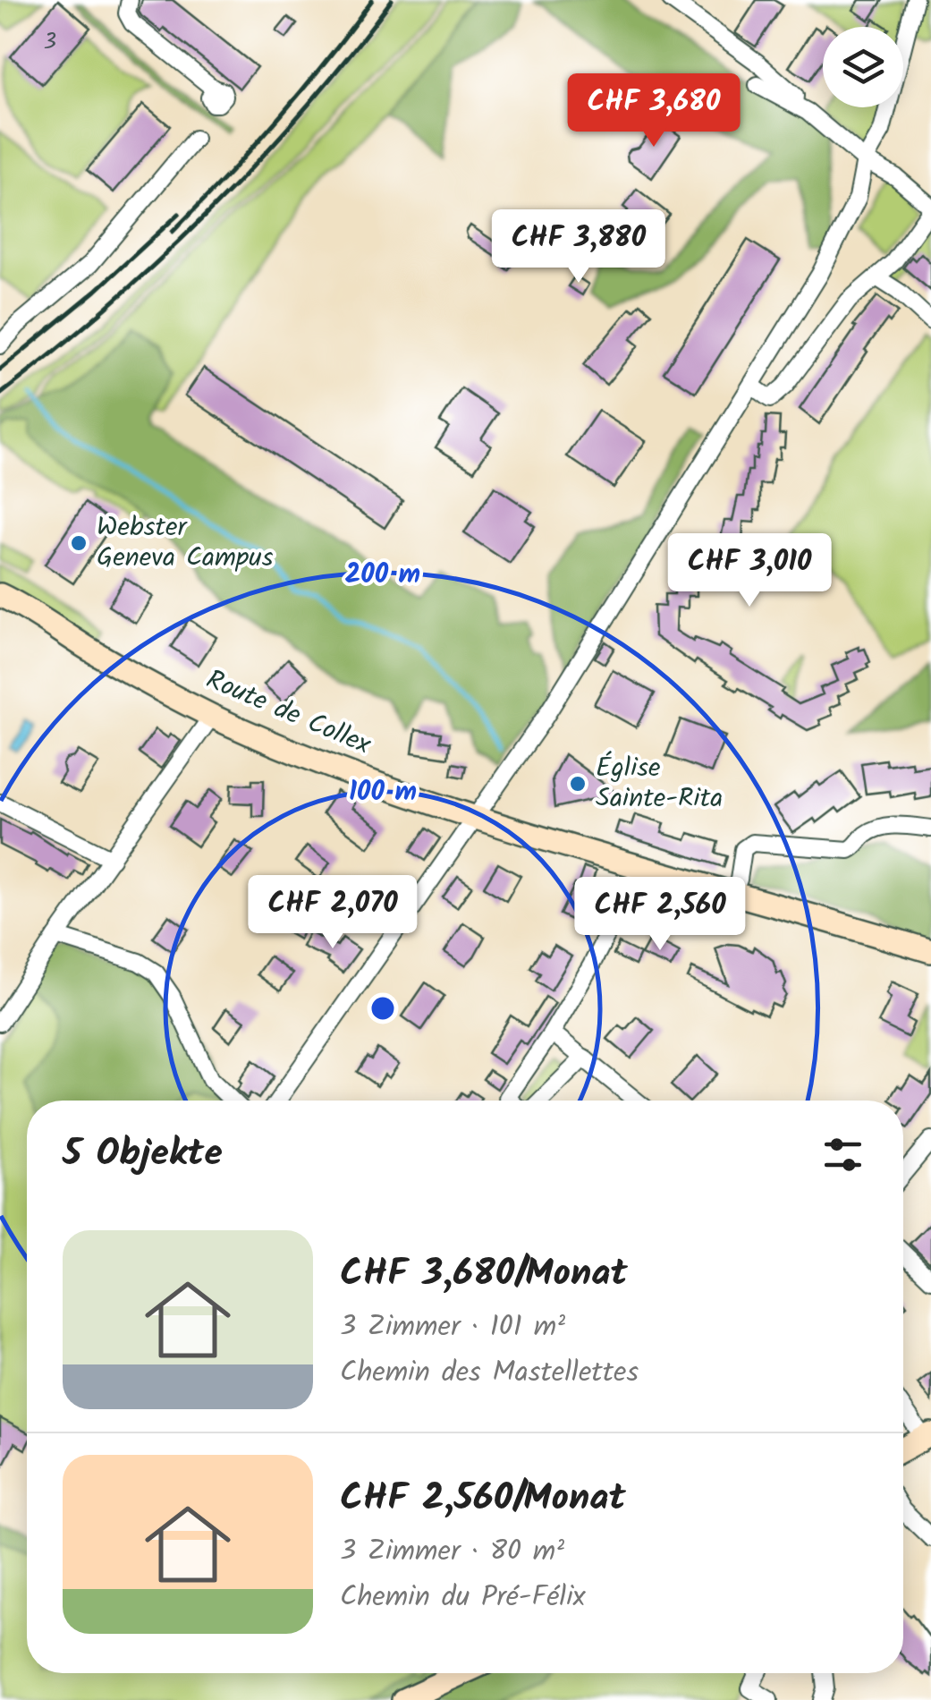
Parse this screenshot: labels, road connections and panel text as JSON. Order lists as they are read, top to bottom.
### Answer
{
  "streets": {
    "street": ["Route de Collex"]
  },
  "places": ["Webster Geneva Campus", "Église Sainte-Rita"],
  "house_numbers": ["3"],
  "page": {
    "price": [
      "CHF 3,680",
      "CHF 3,880",
      "CHF 3,010",
      "CHF 2,070",
      "CHF 2,560"
    ],
    "heading": "5 Objekte",
    "list": [
      {
        "name": "CHF 3,680/Monat",
        "note": "3 Zimmer · 101 m² · Chemin des Mastellettes"
      },
      {
        "name": "CHF 2,560/Monat",
        "note": "3 Zimmer · 80 m² · Chemin du Pré-Félix"
      }
    ]
  },
  "rings": ["200 m", "100 m"]
}
